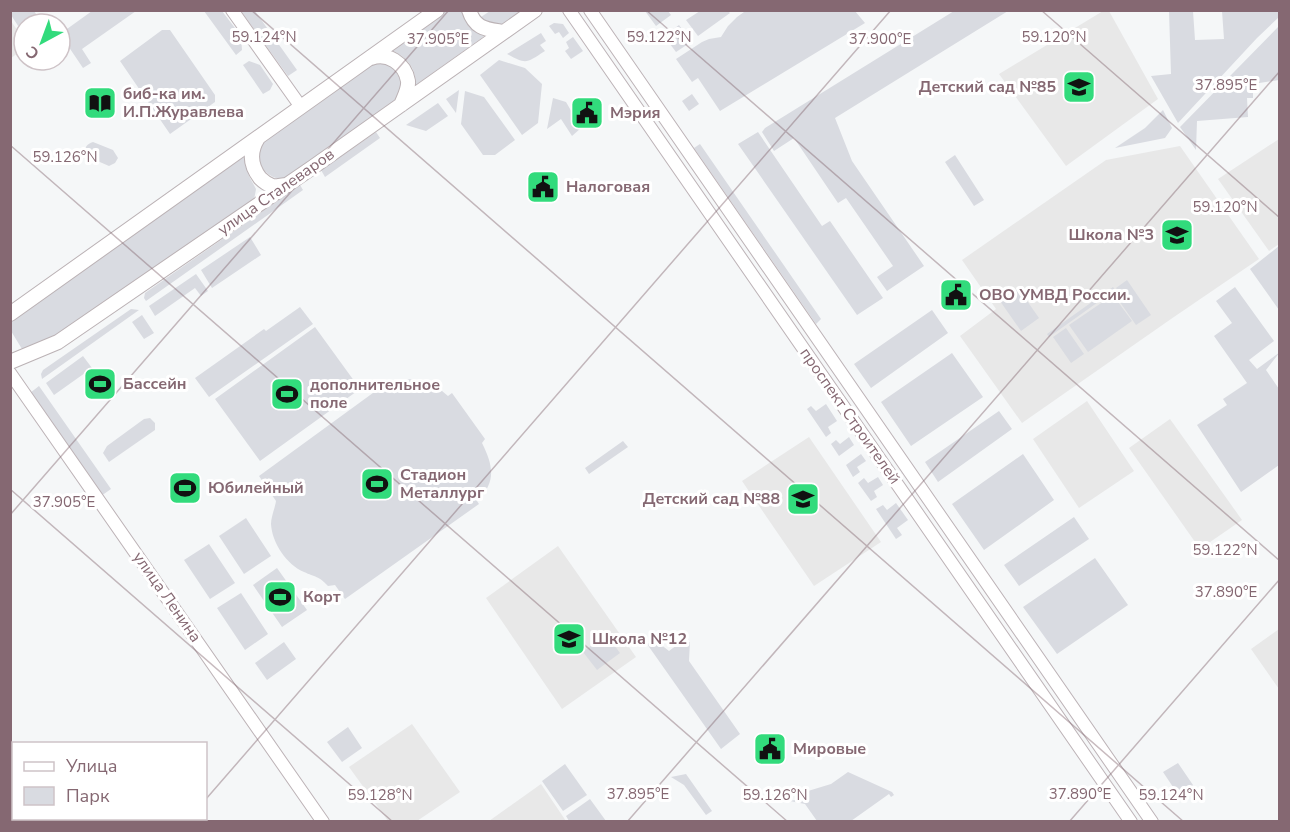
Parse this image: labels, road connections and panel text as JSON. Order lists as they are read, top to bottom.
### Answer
{
  "streets": {
    "main road": ["улица Сталеваров", "проспект Строителей", "улица Ленина"]
  },
  "places": {
    "school or university": [
      "Детский сад №85",
      "Школа №3",
      "Детский сад №88",
      "Школа №12"
    ],
    "library": ["биб-ка им. И.П.Журавлева"],
    "public building": [
      "Мэрия",
      "Налоговая",
      "ОВО УМВД России.",
      "Мировые"
    ],
    "sports": [
      "Бассейн",
      "дополнительное поле",
      "Стадион Металлург",
      "Юбилейный",
      "Корт"
    ]
  },
  "legend": ["Улица", "Парк"],
  "north": "bottom left",
  "coordinates": [
    "59.120°N",
    "59.124°N",
    "59.122°N",
    "37.905°E",
    "37.900°E",
    "37.895°E",
    "59.126°N",
    "37.890°E",
    "59.128°N"
  ]
}
